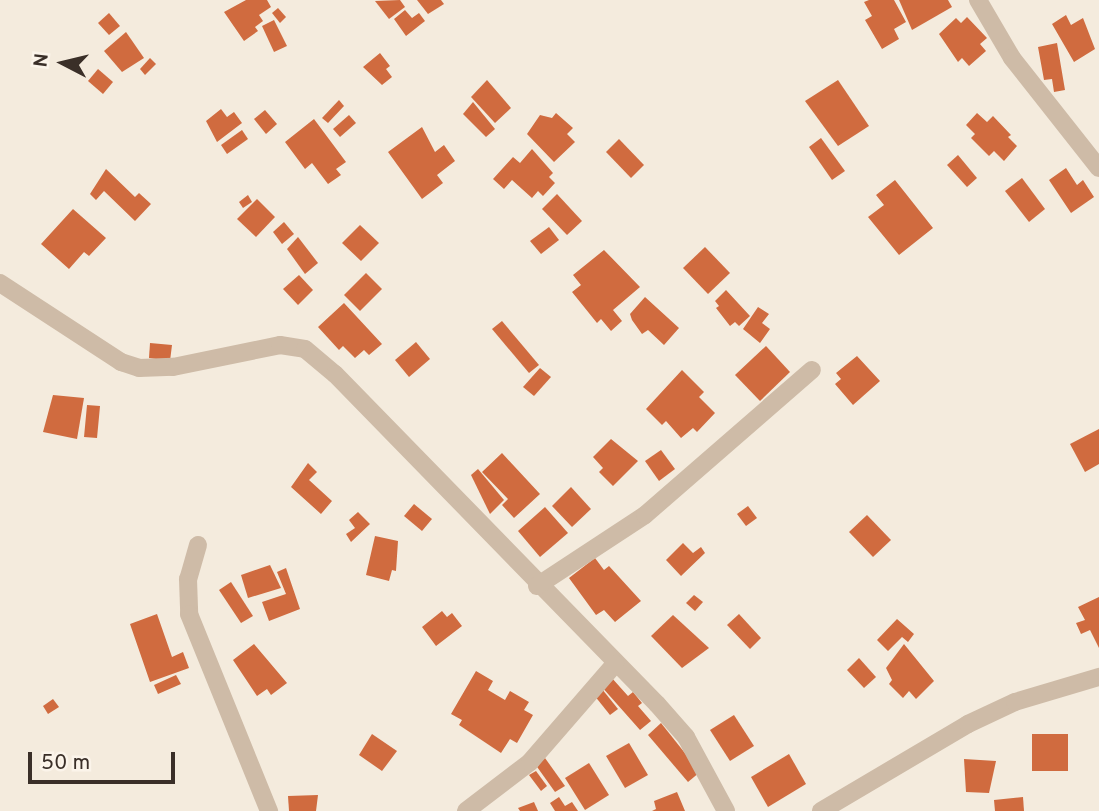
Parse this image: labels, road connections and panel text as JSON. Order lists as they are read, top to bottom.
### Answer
{
  "scale_bar": "50 m",
  "north": "left"
}
